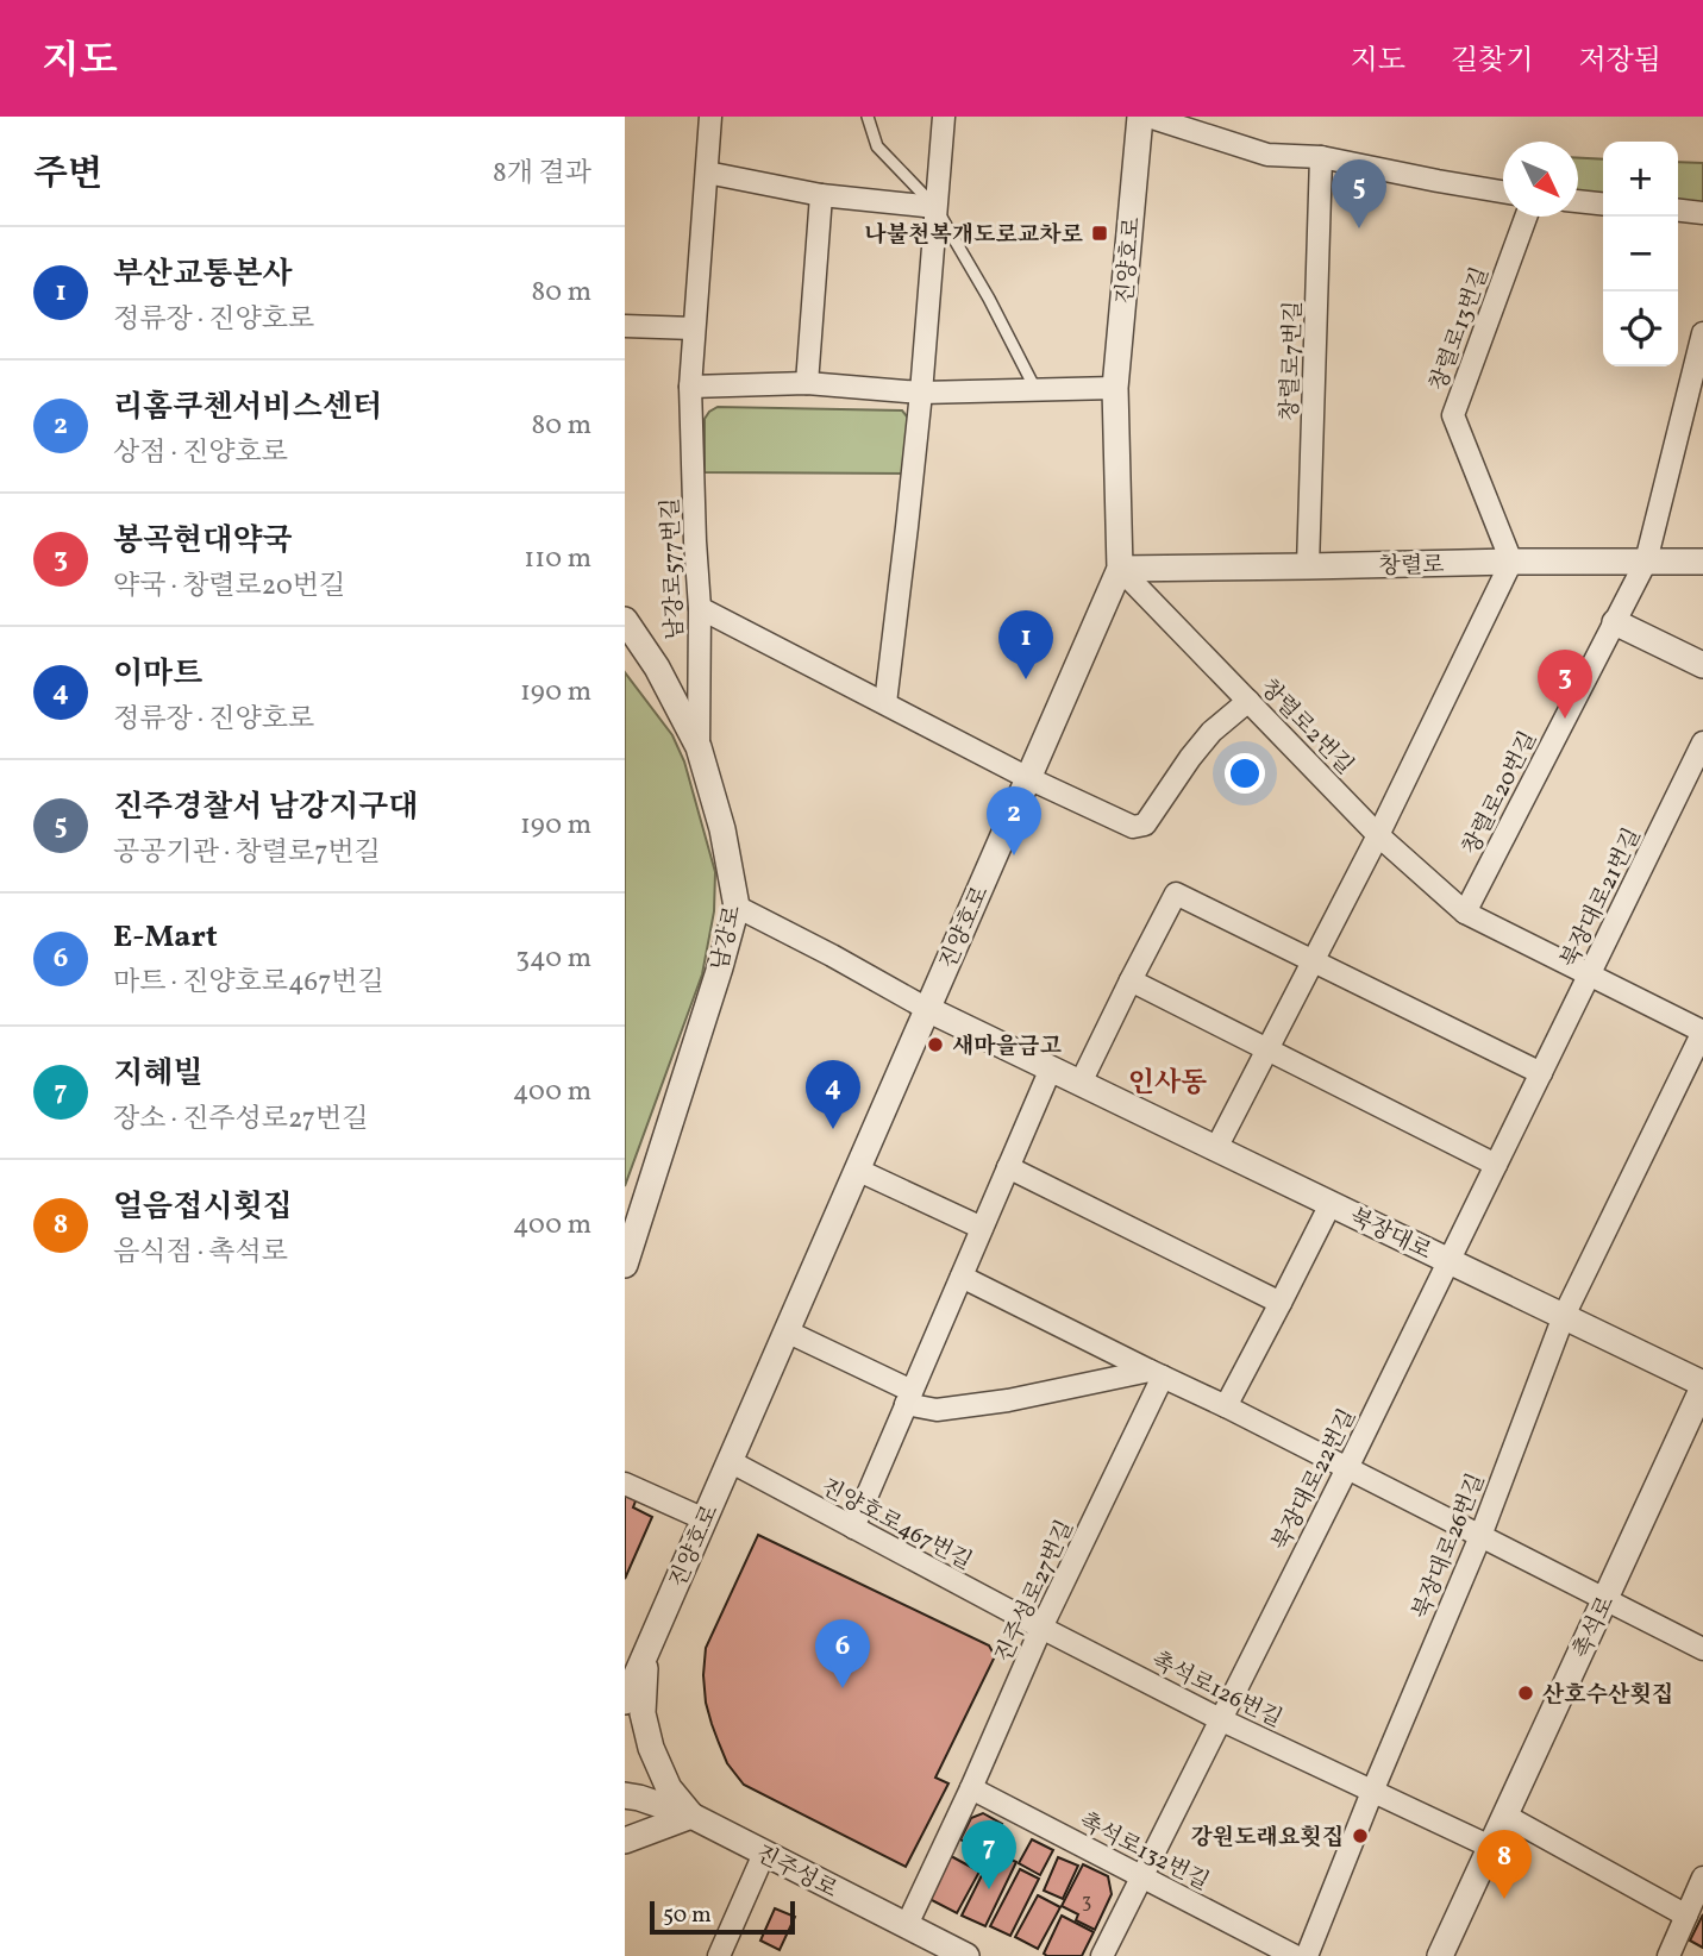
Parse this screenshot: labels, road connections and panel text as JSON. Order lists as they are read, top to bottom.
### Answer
{
  "streets": {
    "street": [
      "진양호로",
      "창렬로13번길",
      "창렬로7번길",
      "창렬로",
      "남강로577번길",
      "창렬로2번길",
      "창렬로20번길",
      "북장대로21번길",
      "남강로",
      "북장대로",
      "북장대로22번길",
      "진양호로467번길",
      "북장대로26번길",
      "진주성로27번길",
      "촉석로",
      "촉석로126번길",
      "촉석로132번길",
      "진주성로"
    ]
  },
  "crossings": [
    ["진양호로", "창렬로"],
    ["진양호로", "창렬로2번길"],
    ["진양호로", "북장대로"],
    ["진양호로", "진양호로467번길"],
    ["창렬로13번길", "창렬로"],
    ["창렬로7번길", "창렬로"],
    ["창렬로", "창렬로2번길"],
    ["창렬로", "창렬로20번길"],
    ["남강로577번길", "남강로"],
    ["창렬로2번길", "창렬로20번길"],
    ["창렬로2번길", "북장대로21번길"],
    ["창렬로2번길", "북장대로26번길"],
    ["북장대로21번길", "북장대로"],
    ["북장대로21번길", "북장대로22번길"],
    ["북장대로", "북장대로22번길"],
    ["북장대로", "북장대로26번길"],
    ["북장대로", "촉석로"],
    ["북장대로22번길", "촉석로126번길"],
    ["북장대로22번길", "촉석로132번길"],
    ["진양호로467번길", "진주성로27번길"],
    ["진양호로467번길", "촉석로126번길"],
    ["북장대로26번길", "촉석로126번길"],
    ["진주성로27번길", "촉석로126번길"],
    ["진주성로27번길", "촉석로132번길"],
    ["진주성로27번길", "진주성로"],
    ["촉석로", "촉석로126번길"]
  ],
  "districts": ["인사동"],
  "places": {
    "transit": ["나불천복개도로교차로"],
    "other": ["새마을금고", "산호수산횟집", "강원도래요횟집"]
  },
  "house_numbers": ["3"],
  "scale_bar": "50 m",
  "north": "bottom right",
  "page": {
    "header": "지도",
    "nav": ["지도", "길찾기", "저장됨"],
    "heading": ["주변", "8개 결과"],
    "map_buttons": ["+", "−"],
    "pins": [
      "5",
      "1",
      "3",
      "2",
      "4",
      "6",
      "7",
      "8"
    ],
    "list": [
      {
        "mark": "1",
        "name": "부산교통본사",
        "note": "정류장 · 진양호로",
        "value": "80 m"
      },
      {
        "mark": "2",
        "name": "리홈쿠첸서비스센터",
        "note": "상점 · 진양호로",
        "value": "80 m"
      },
      {
        "mark": "3",
        "name": "봉곡현대약국",
        "note": "약국 · 창렬로20번길",
        "value": "110 m"
      },
      {
        "mark": "4",
        "name": "이마트",
        "note": "정류장 · 진양호로",
        "value": "190 m"
      },
      {
        "mark": "5",
        "name": "진주경찰서 남강지구대",
        "note": "공공기관 · 창렬로7번길",
        "value": "190 m"
      },
      {
        "mark": "6",
        "name": "E-Mart",
        "note": "마트 · 진양호로467번길",
        "value": "340 m"
      },
      {
        "mark": "7",
        "name": "지혜빌",
        "note": "장소 · 진주성로27번길",
        "value": "400 m"
      },
      {
        "mark": "8",
        "name": "얼음접시횟집",
        "note": "음식점 · 촉석로",
        "value": "400 m"
      }
    ],
    "scale": "50 m"
  }
}
